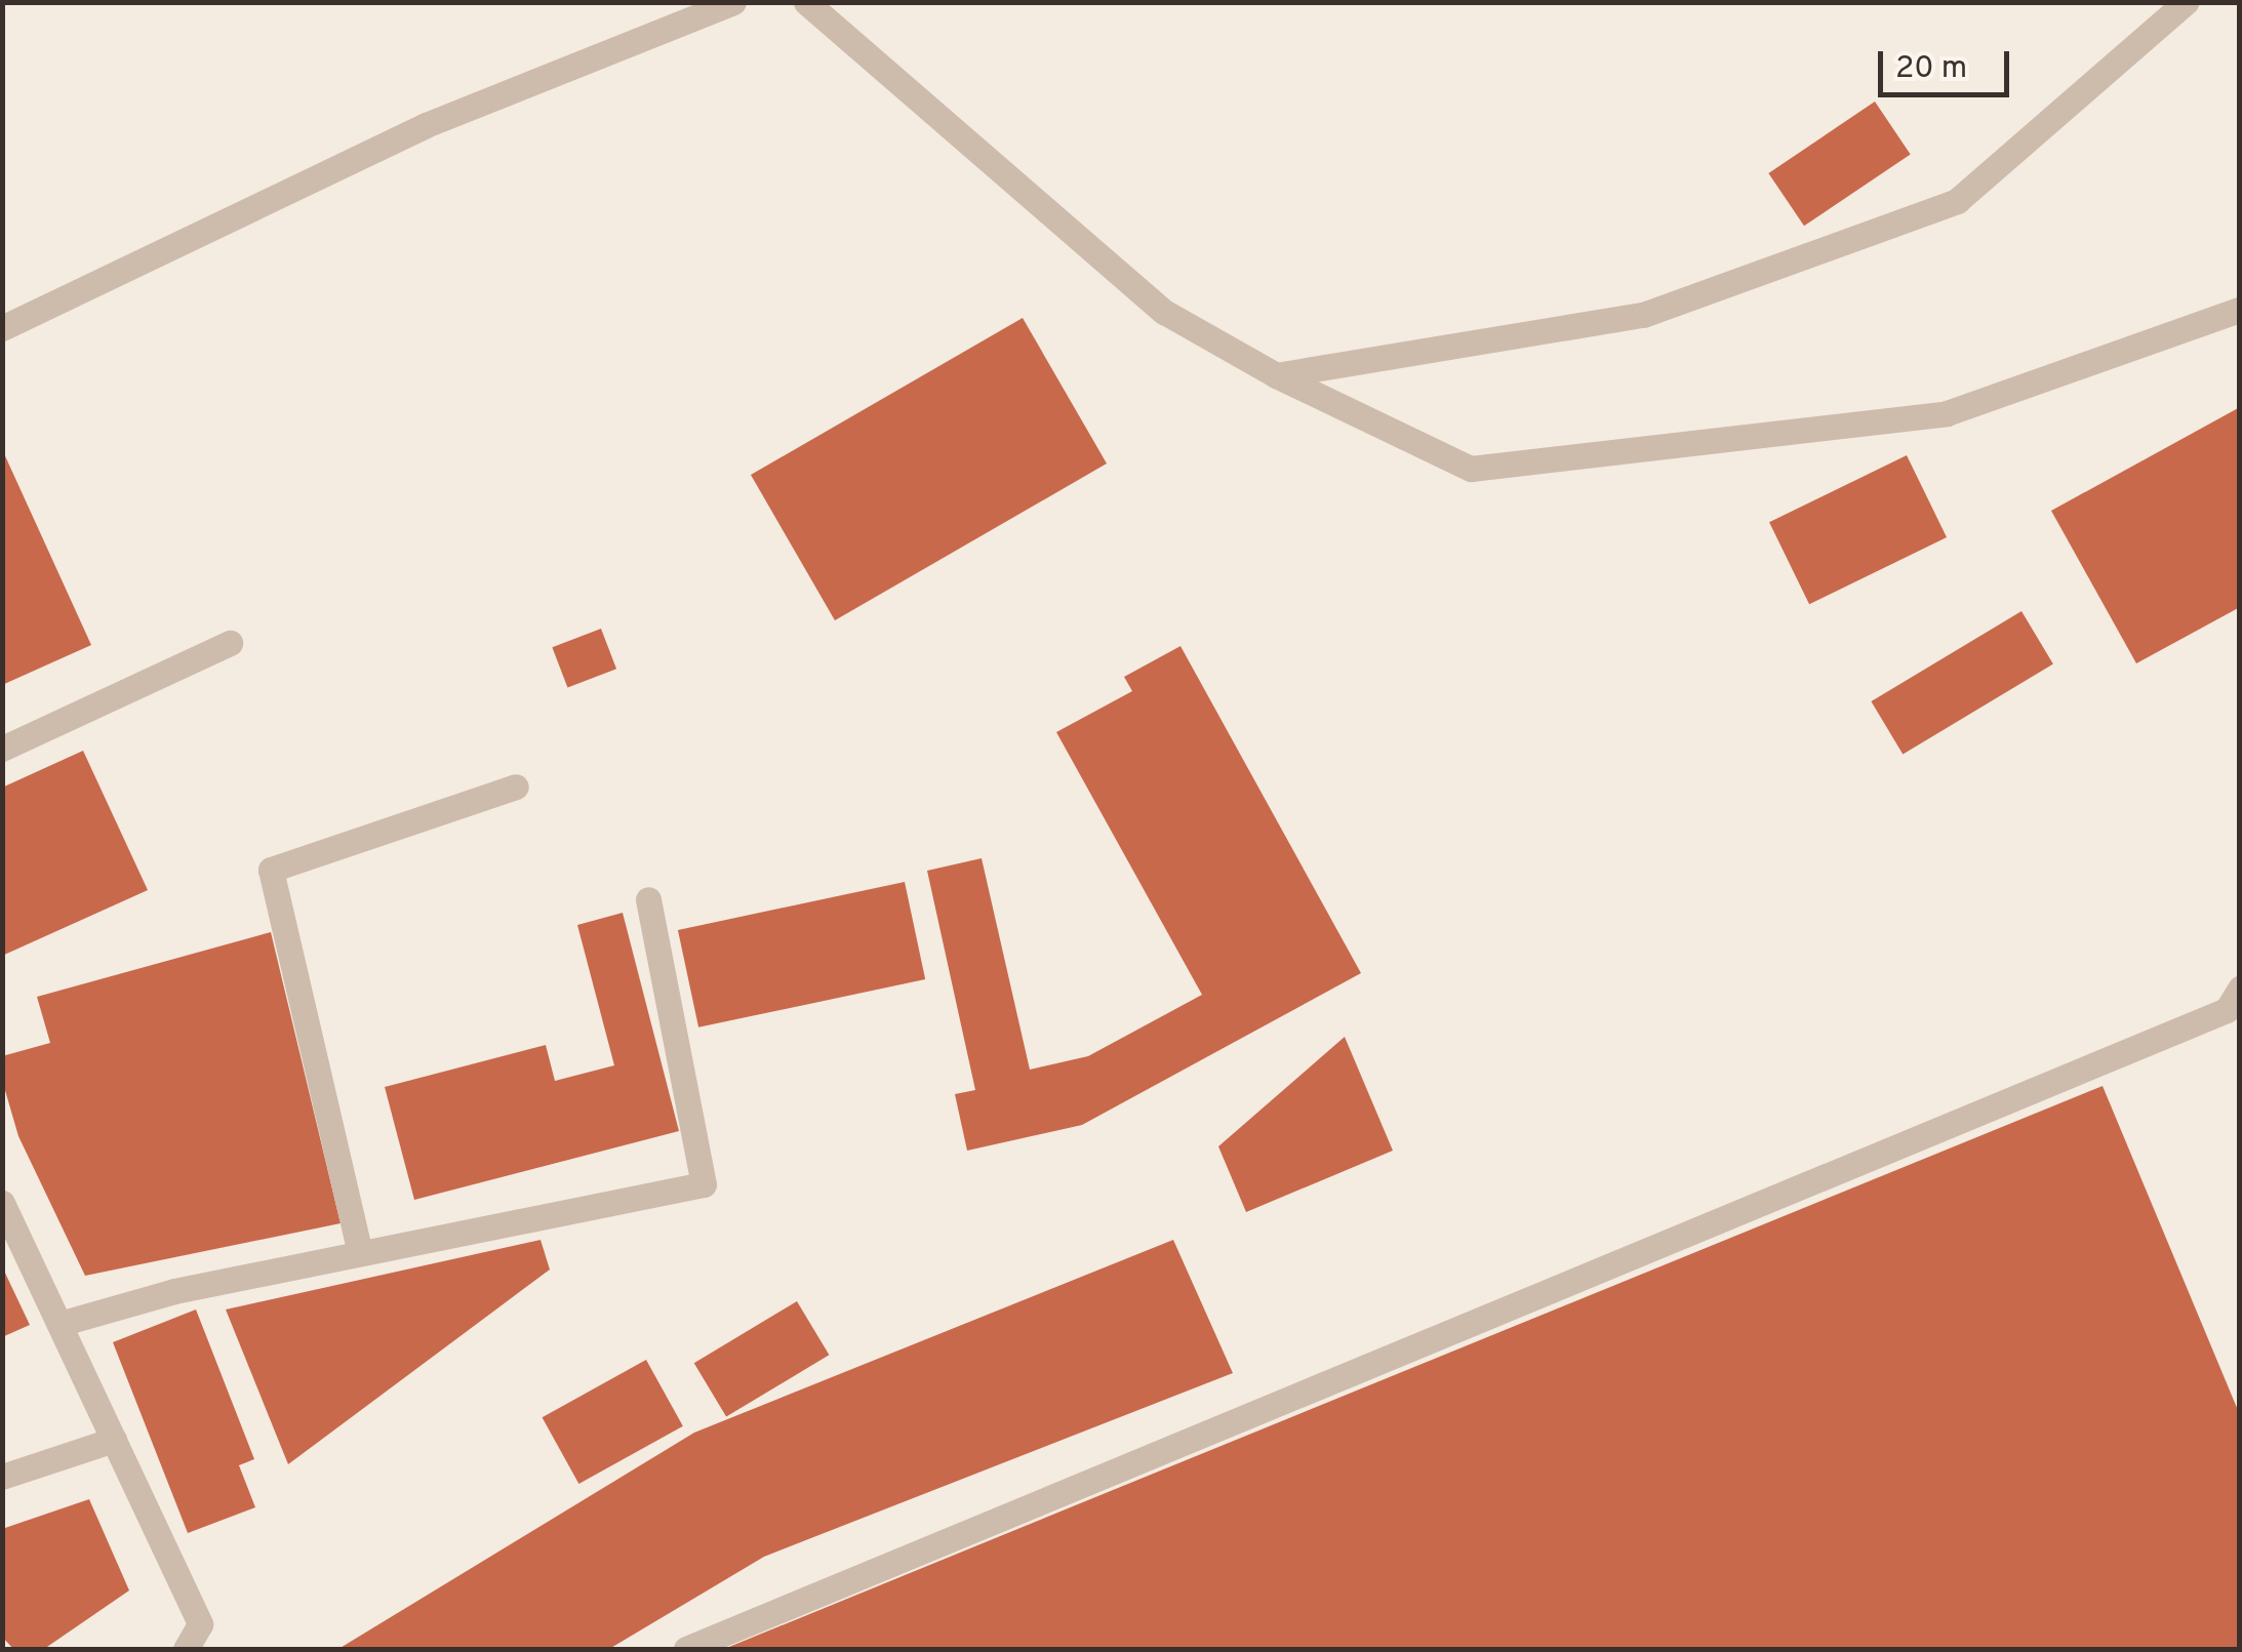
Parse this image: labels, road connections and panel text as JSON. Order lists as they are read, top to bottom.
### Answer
{
  "scale_bar": "20 m"
}
